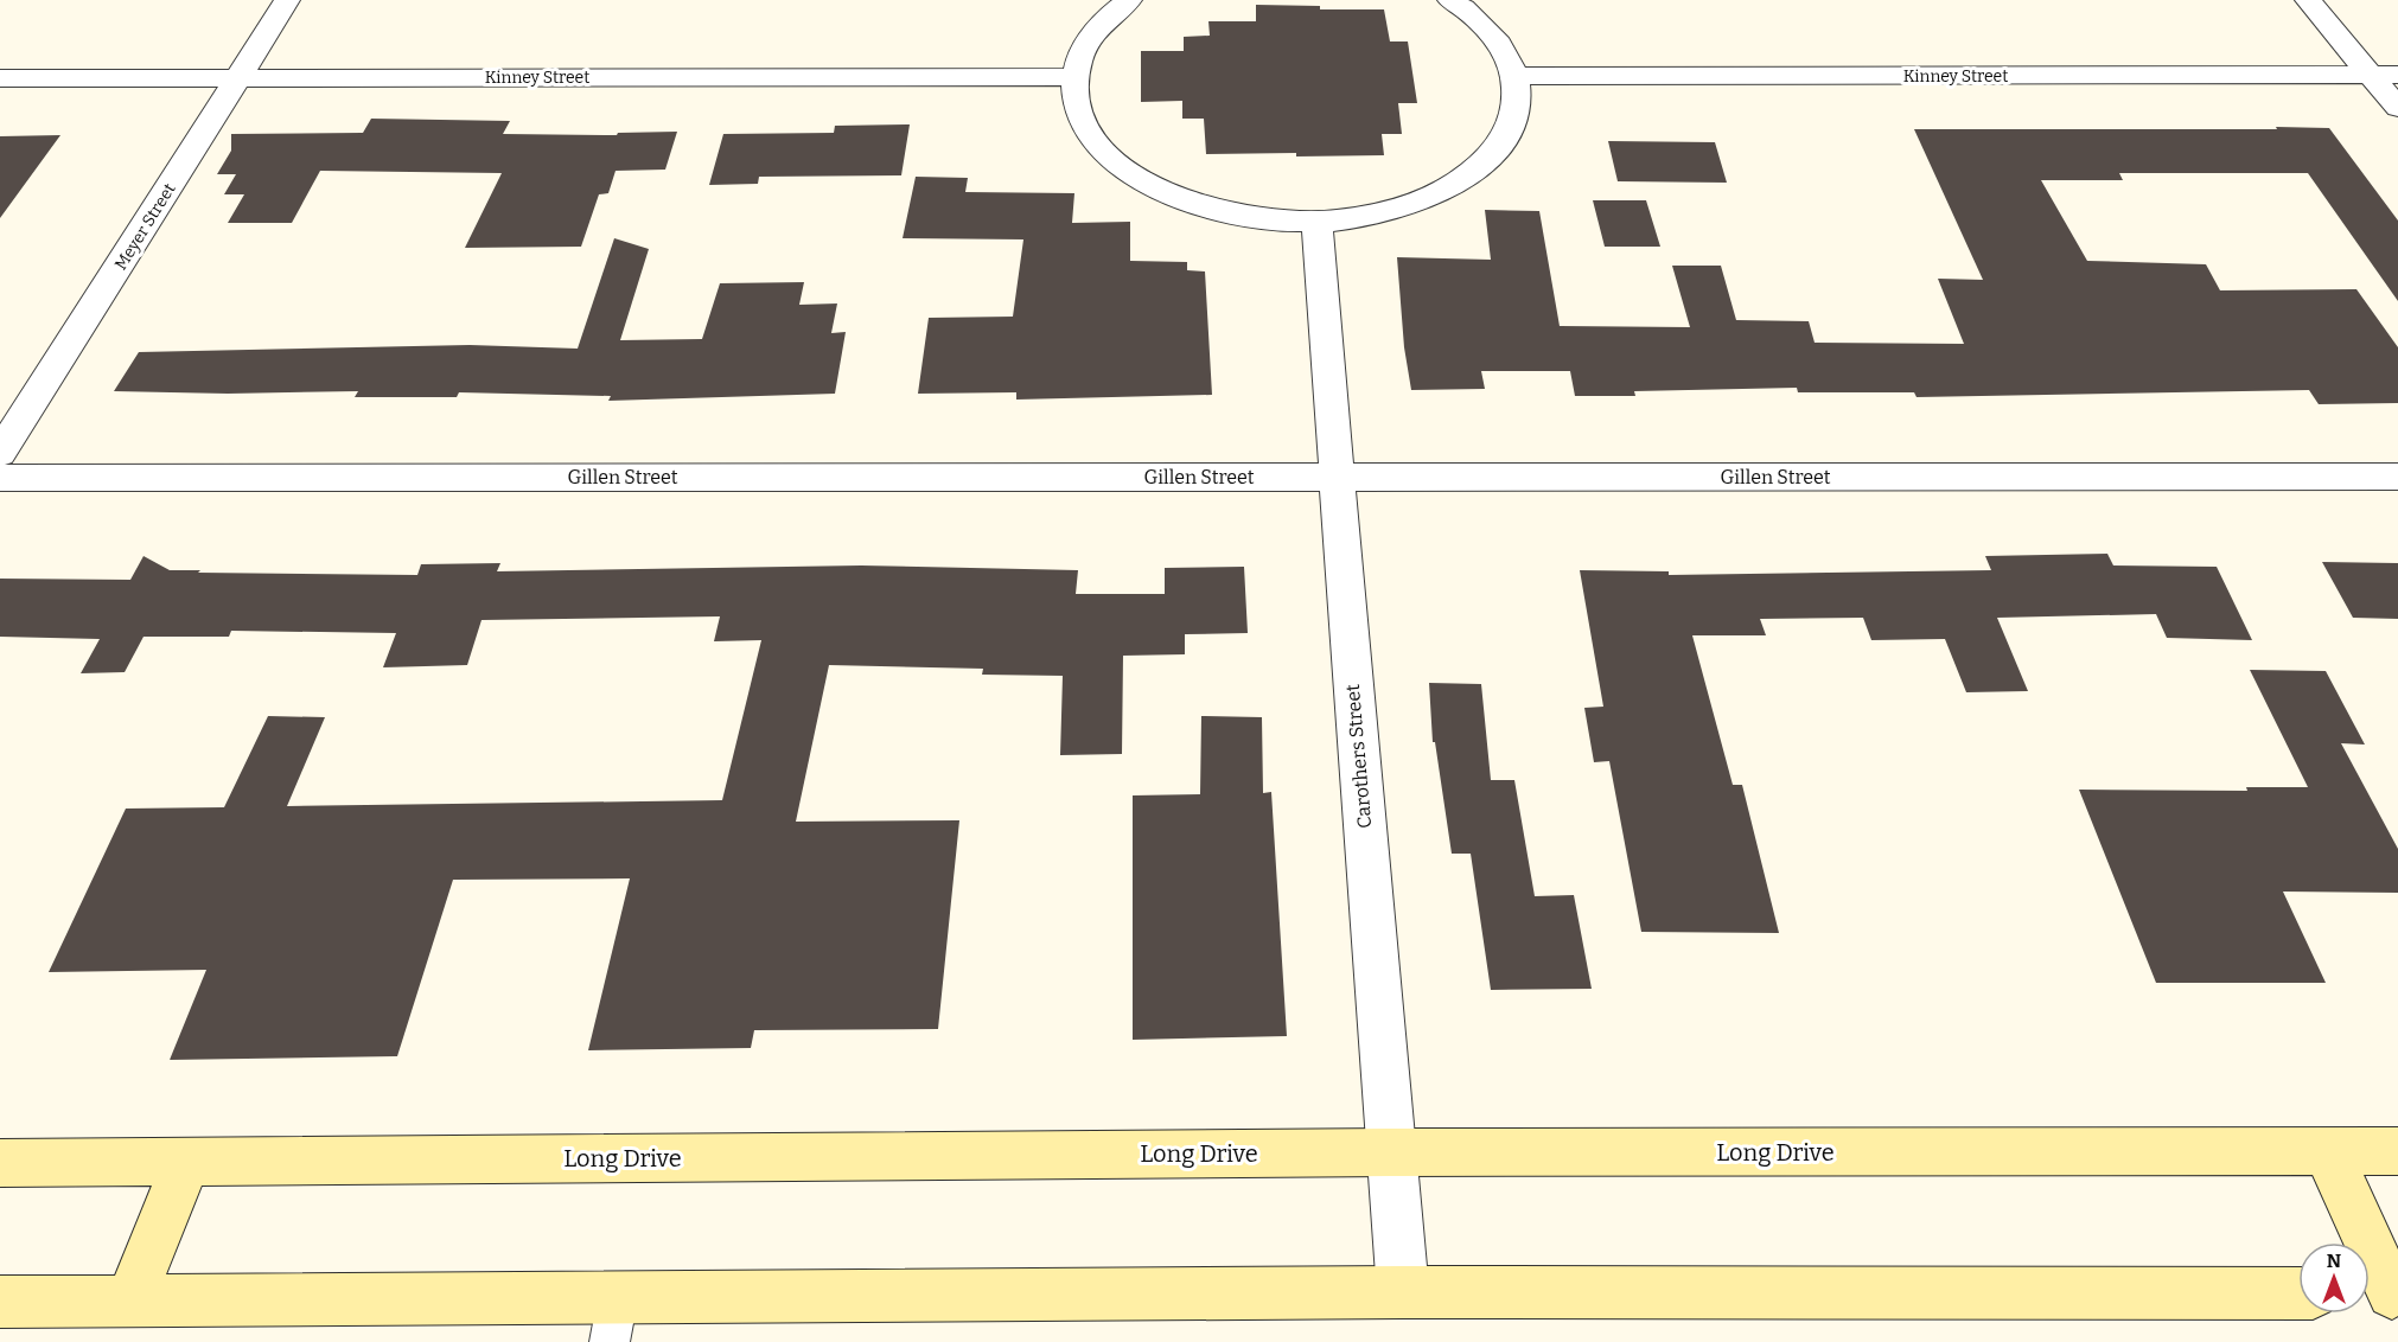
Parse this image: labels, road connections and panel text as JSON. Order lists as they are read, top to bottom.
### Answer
{
  "streets": {
    "main road": ["Long Drive"],
    "street": [
      "Kinney Street",
      "Meyer Street",
      "Gillen Street",
      "Carothers Street"
    ]
  },
  "crossings": [
    ["Kinney Street", "Meyer Street"],
    ["Gillen Street", "Carothers Street"],
    ["Carothers Street", "Long Drive"]
  ],
  "north": "top"
}
